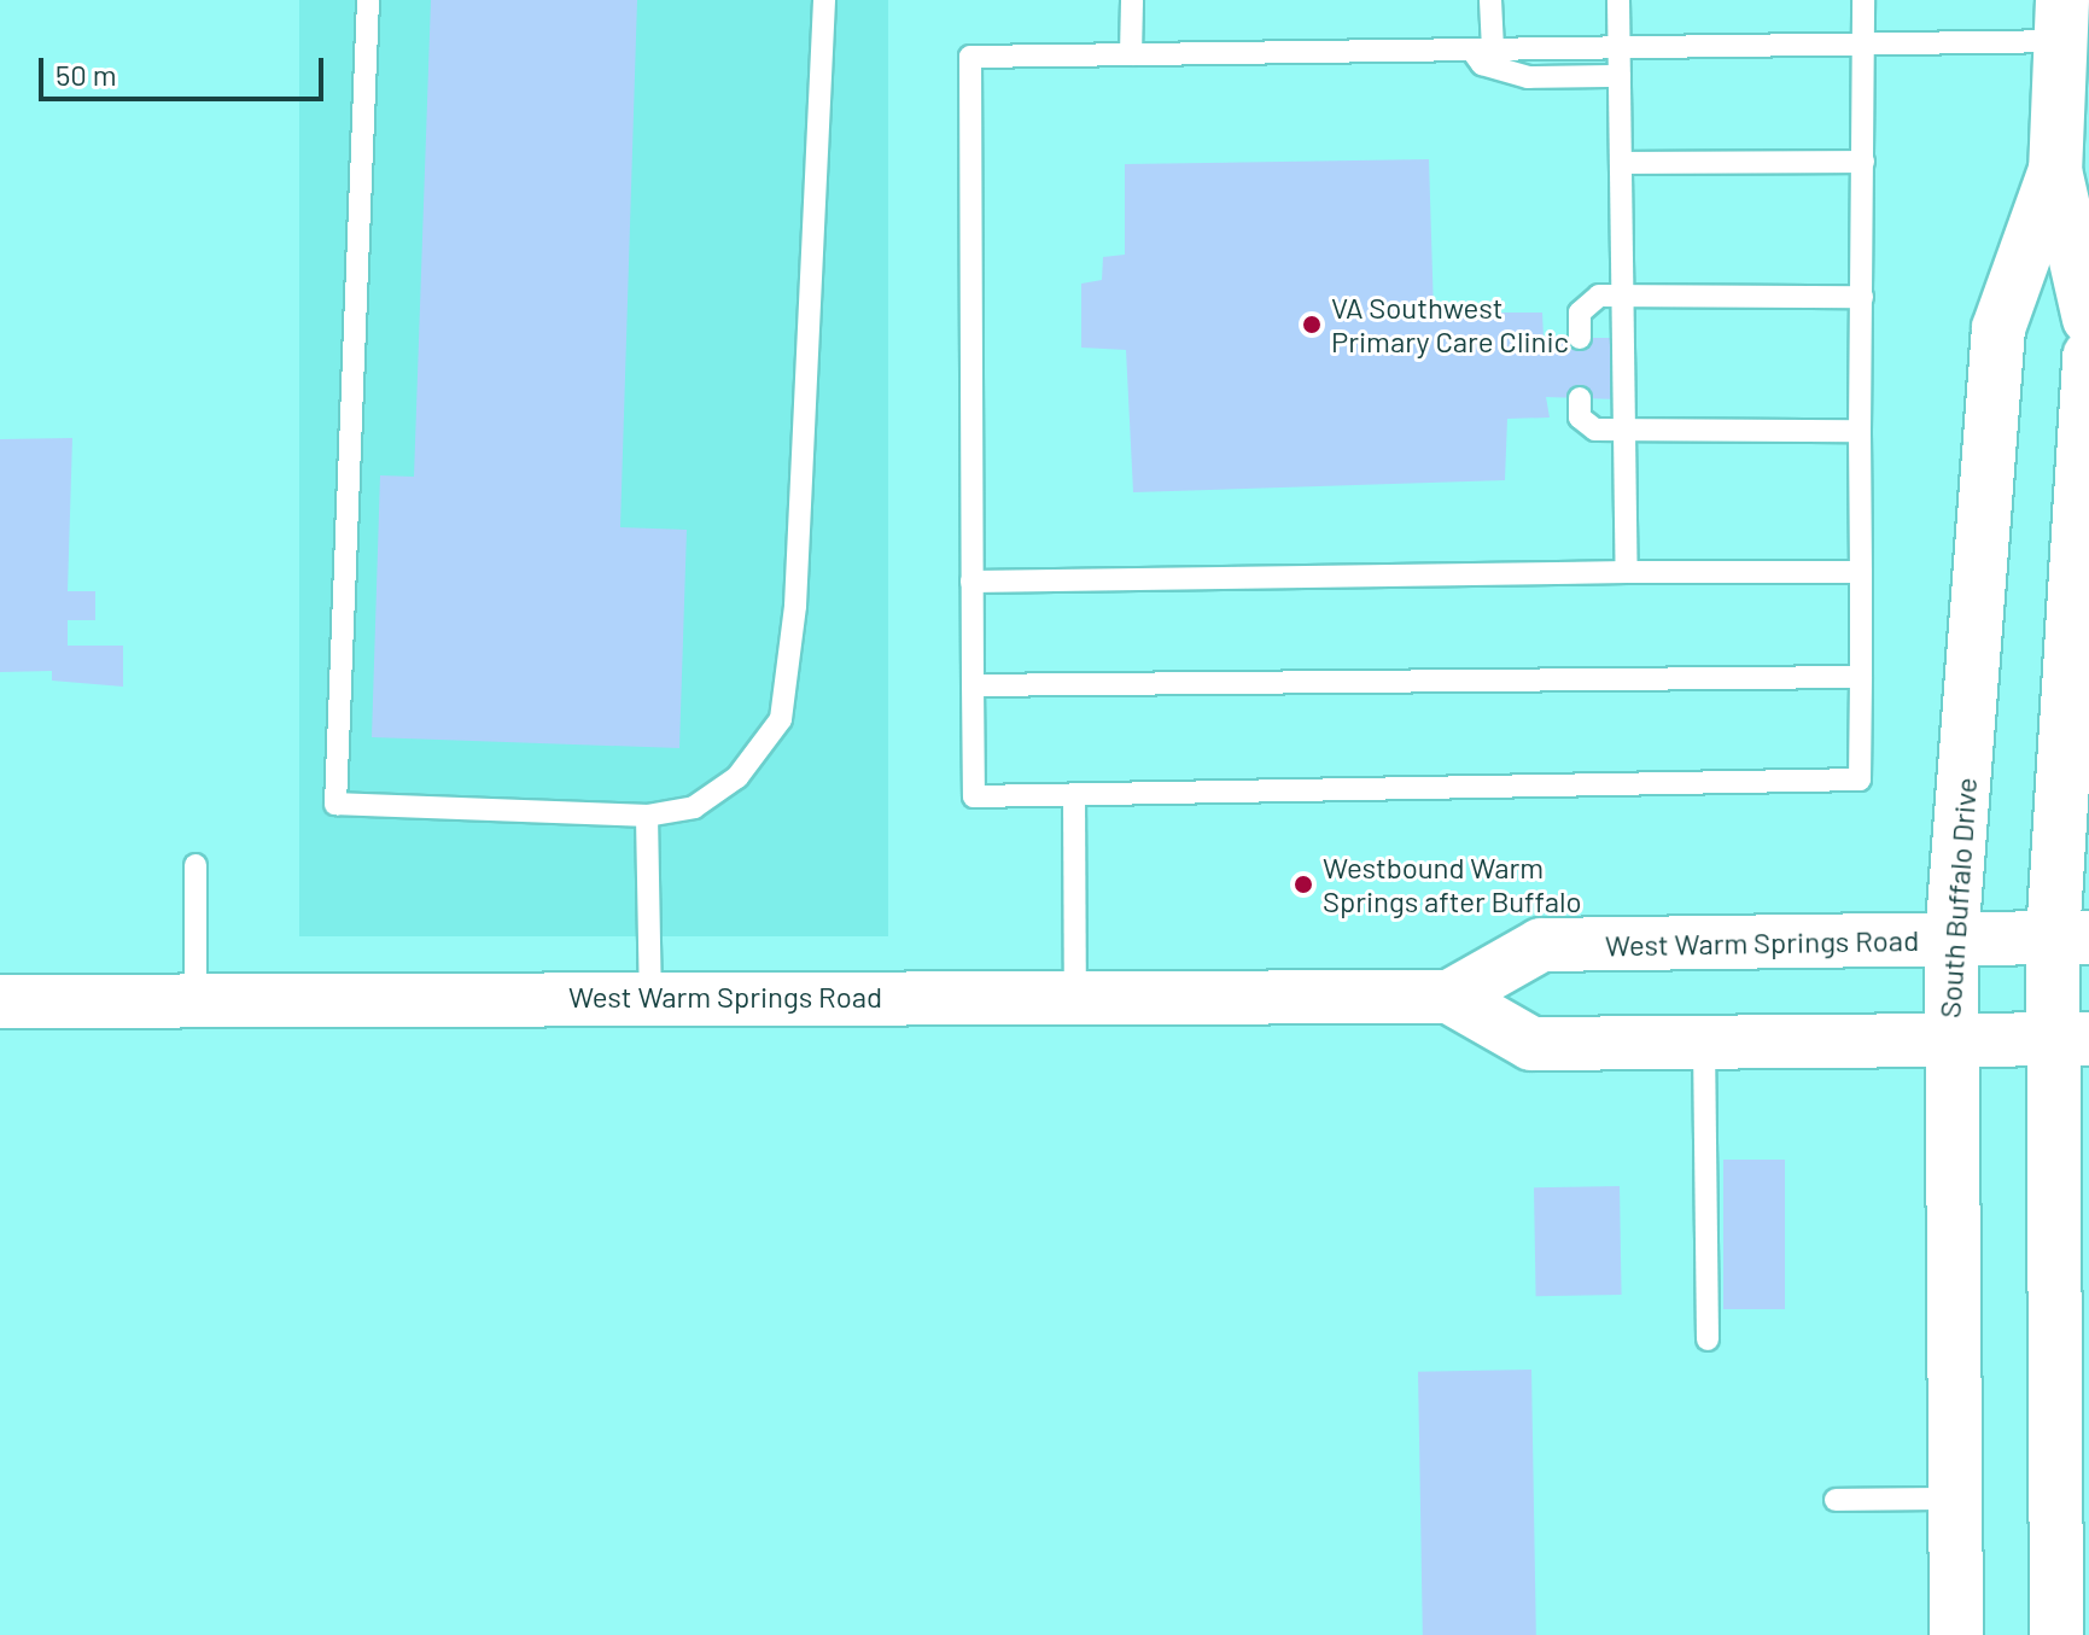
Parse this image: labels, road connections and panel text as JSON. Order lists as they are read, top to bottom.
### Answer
{
  "streets": {
    "main road": ["South Buffalo Drive", "West Warm Springs Road"]
  },
  "crossings": [
    ["South Buffalo Drive", "West Warm Springs Road"]
  ],
  "places": ["VA Southwest Primary Care Clinic", "Westbound Warm Springs after Buffalo"],
  "scale_bar": "50 m"
}
